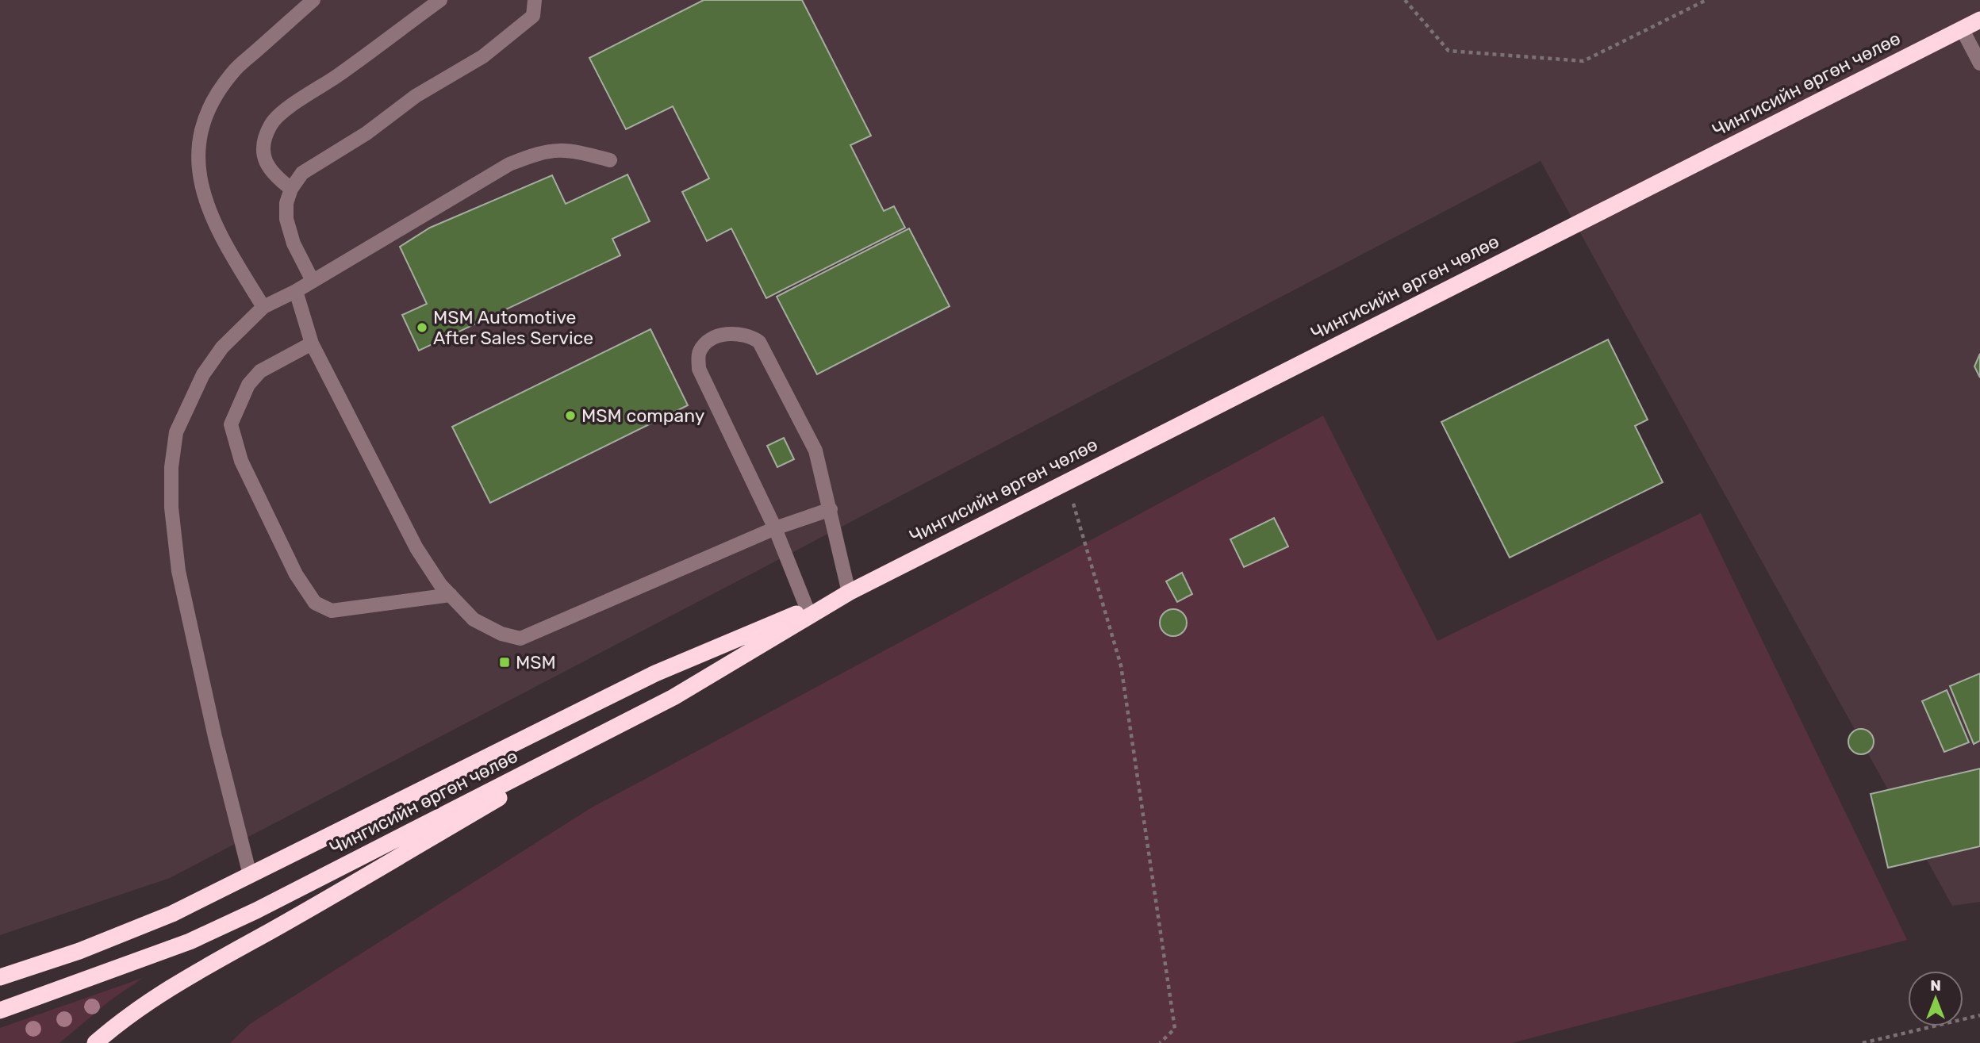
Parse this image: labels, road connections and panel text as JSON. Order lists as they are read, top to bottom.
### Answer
{
  "streets": {
    "highway": ["Чингисийн өргөн чөлөө"]
  },
  "places": {
    "other": ["MSM Automotive After Sales Service", "MSM company"],
    "transit": ["MSM"]
  },
  "north": "top"
}
